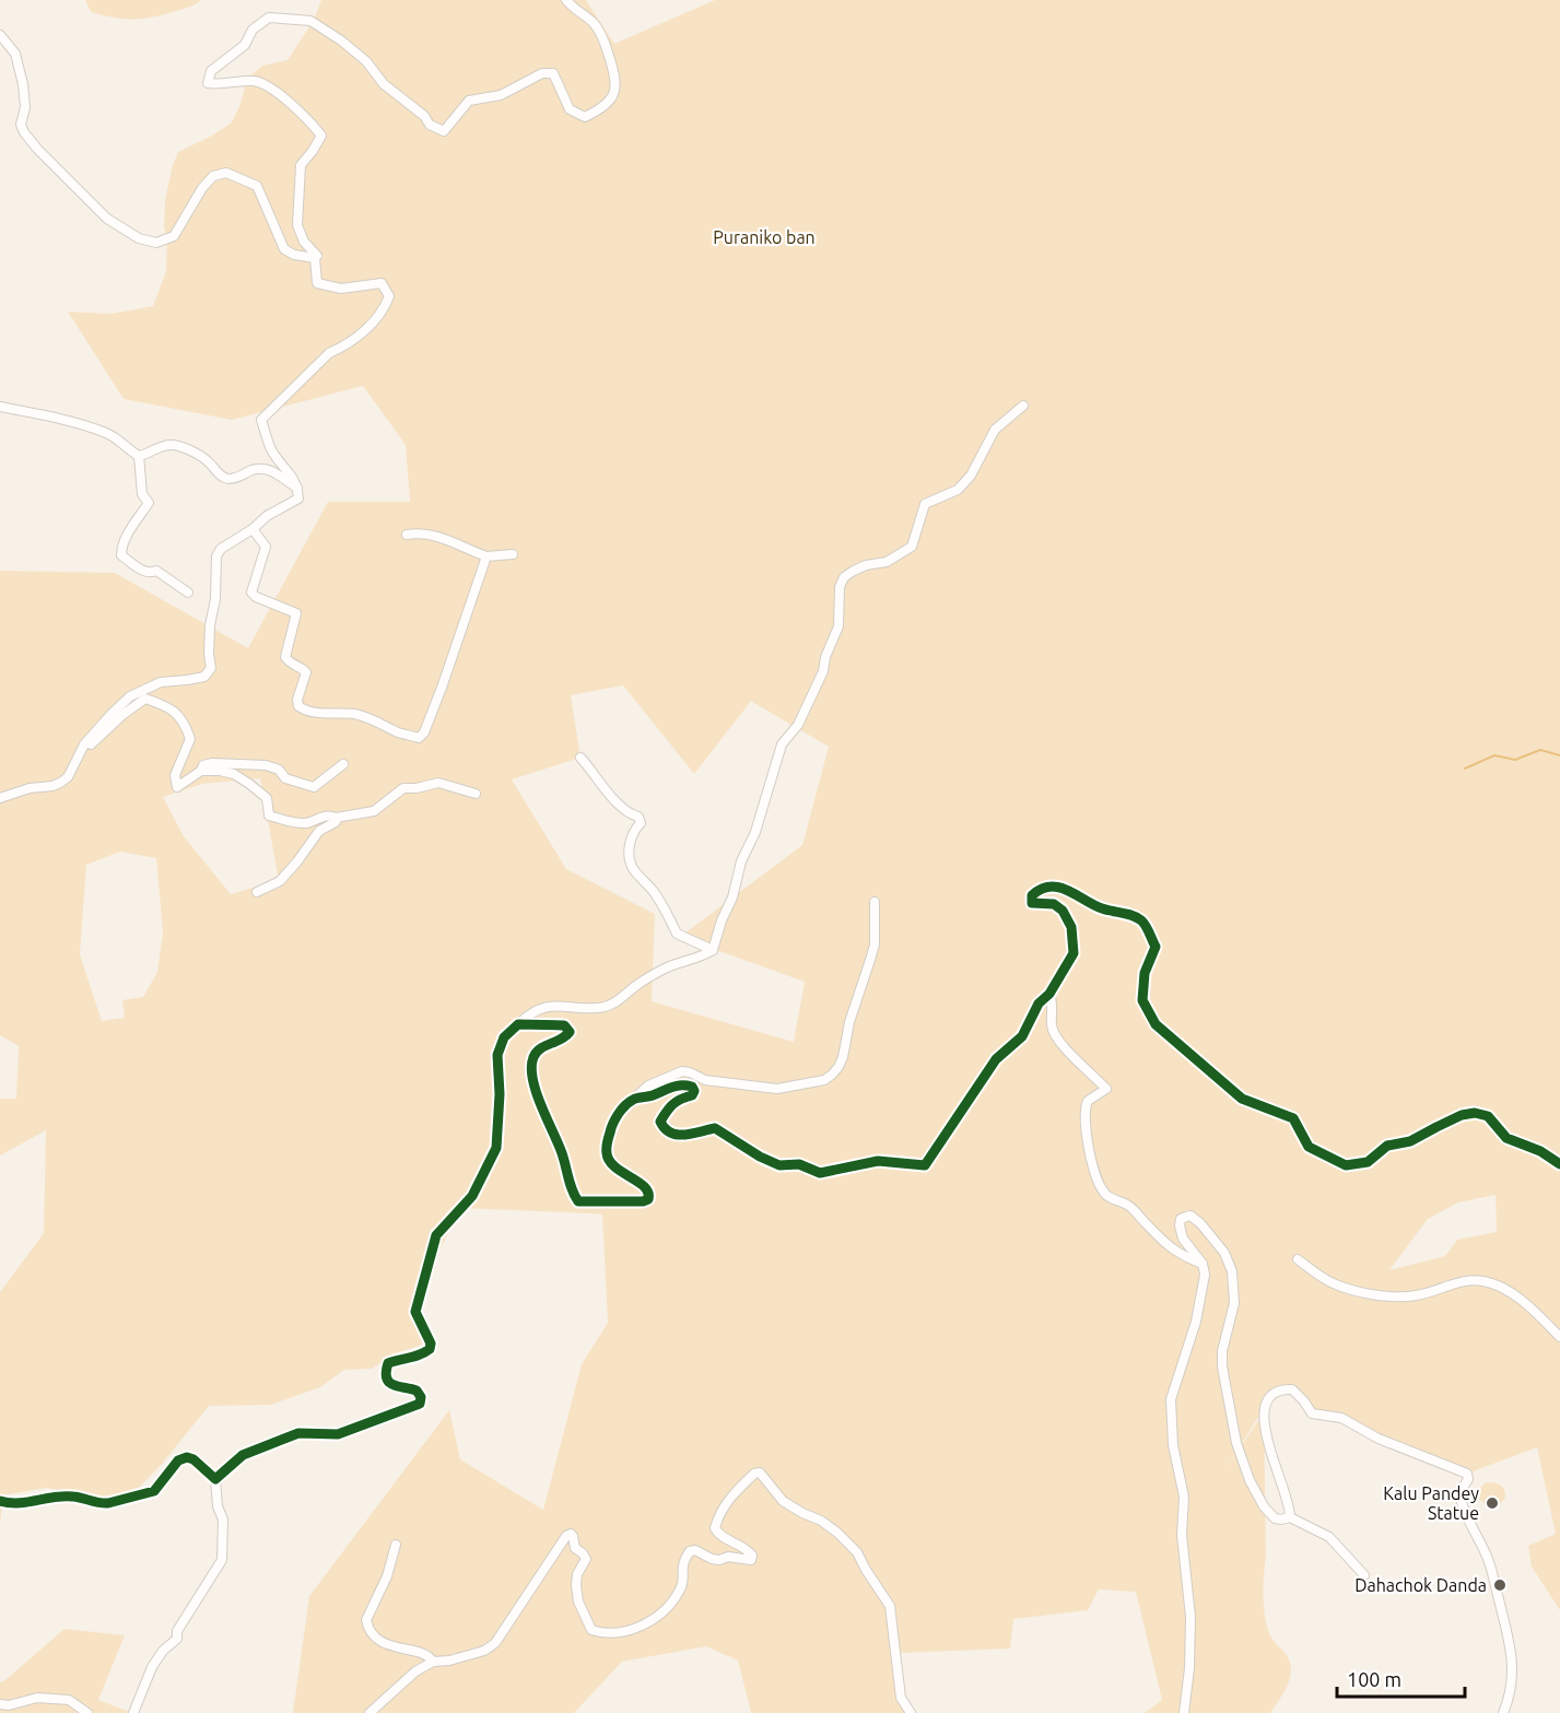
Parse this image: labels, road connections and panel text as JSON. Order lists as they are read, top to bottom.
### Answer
{
  "parks": ["Puraniko ban"],
  "places": ["Kalu Pandey Statue", "Dahachok Danda"],
  "scale_bar": "100 m"
}
